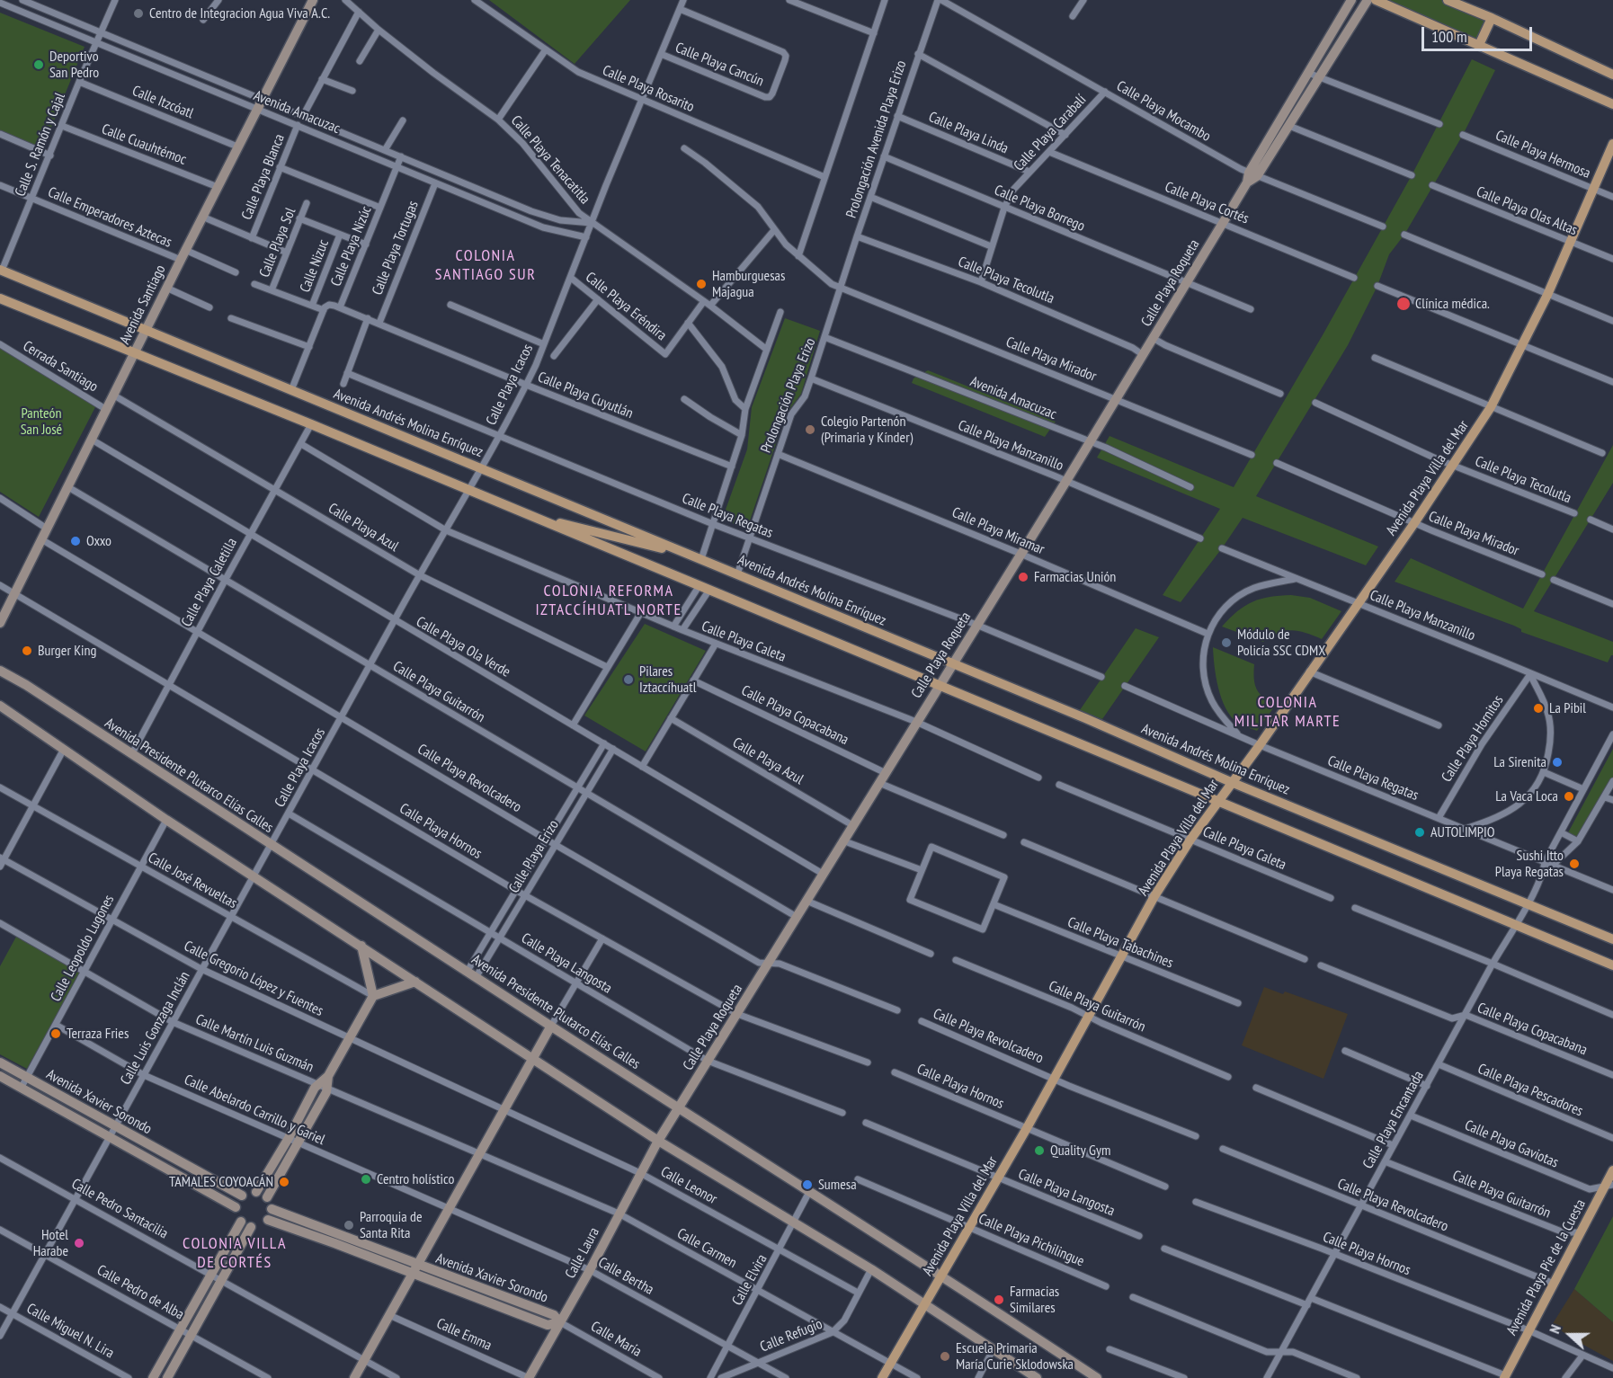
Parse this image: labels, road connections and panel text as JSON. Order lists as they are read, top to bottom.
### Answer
{
  "streets": {
    "main road": ["Avenida Andrés Molina Enríquez", "Avenida Playa Villa del Mar", "Avenida Playa Pie de la Cuesta"],
    "street": [
      "Calle Playa Cancún",
      "Calle Playa Rosarito",
      "Calle Itzcóatl",
      "Calle Playa Mocambo",
      "Avenida Amacuzac",
      "Calle Playa Linda",
      "Calle Playa Carabalí",
      "Prolongación Avenida Playa Erizo",
      "Calle S. Ramón y Cajal",
      "Calle Cuauhtémoc",
      "Calle Playa Hermosa",
      "Calle Playa Tenacatitla",
      "Calle Playa Blanca",
      "Calle Playa Cortés",
      "Calle Playa Borrego",
      "Calle Playa Olas Altas",
      "Calle Emperadores Aztecas",
      "Calle Playa Sol",
      "Calle Playa Nizúc",
      "Calle Playa Tortugas",
      "Calle Nizuc",
      "Calle Playa Tecolutla",
      "Calle Playa Roqueta",
      "Avenida Santiago",
      "Calle Playa Eréndira",
      "Calle Playa Mirador",
      "Cerrada Santiago",
      "Calle Playa Icacos",
      "Calle Playa Cuyutlán",
      "Prolongación Playa Erizo",
      "Calle Playa Manzanillo",
      "Calle Playa Regatas",
      "Calle Playa Azul",
      "Calle Playa Miramar",
      "Calle Playa Caletilla",
      "Calle Playa Caleta",
      "Calle Playa Ola Verde",
      "Calle Playa Guitarrón",
      "Calle Playa Copacabana",
      "Calle Playa Hornitos",
      "Avenida Presidente Plutarco Elías Calles",
      "Calle Playa Revolcadero",
      "Calle Playa Hornos",
      "Calle Playa Erizo",
      "Calle José Revueltas",
      "Calle Playa Tabachines",
      "Calle Leopoldo Lugones",
      "Calle Playa Langosta",
      "Calle Gregorio López y Fuentes",
      "Calle Luis Gonzaga Inclán",
      "Calle Martín Luis Guzmán",
      "Calle Playa Pescadores",
      "Avenida Xavier Sorondo",
      "Calle Abelardo Carrillo y Gariel",
      "Calle Playa Encantada",
      "Calle Playa Gaviotas",
      "Calle Leonor",
      "Calle Pedro Santacilia",
      "Calle Playa Pichilingue",
      "Calle Carmen",
      "Calle Laura",
      "Calle Bertha",
      "Calle Elvira",
      "Calle Pedro de Alba",
      "Calle Miguel N. Lira",
      "Calle Emma",
      "Calle Refugio",
      "Calle María"
    ]
  },
  "crossings": [
    ["Calle Playa Cancún", "Calle Playa Icacos"],
    ["Calle Playa Rosarito", "Calle Playa Icacos"],
    ["Calle Itzcóatl", "Calle S. Ramón y Cajal"],
    ["Calle Itzcóatl", "Avenida Santiago"],
    ["Calle Playa Mocambo", "Calle Playa Carabalí"],
    ["Calle Playa Mocambo", "Prolongación Avenida Playa Erizo"],
    ["Calle Playa Mocambo", "Calle Playa Roqueta"],
    ["Avenida Amacuzac", "Calle S. Ramón y Cajal"],
    ["Avenida Amacuzac", "Calle Playa Tenacatitla"],
    ["Avenida Amacuzac", "Calle Playa Blanca"],
    ["Avenida Amacuzac", "Calle Playa Nizúc"],
    ["Avenida Amacuzac", "Calle Playa Tortugas"],
    ["Avenida Amacuzac", "Calle Playa Roqueta"],
    ["Avenida Amacuzac", "Avenida Santiago"],
    ["Avenida Amacuzac", "Calle Playa Icacos"],
    ["Avenida Amacuzac", "Prolongación Playa Erizo"],
    ["Calle Playa Linda", "Calle Playa Carabalí"],
    ["Calle Playa Linda", "Prolongación Avenida Playa Erizo"],
    ["Calle Playa Carabalí", "Calle Playa Cortés"],
    ["Calle Playa Carabalí", "Calle Playa Borrego"],
    ["Calle Playa Carabalí", "Calle Playa Tecolutla"],
    ["Prolongación Avenida Playa Erizo", "Calle Playa Borrego"],
    ["Prolongación Avenida Playa Erizo", "Calle Playa Tecolutla"],
    ["Prolongación Avenida Playa Erizo", "Calle Playa Mirador"],
    ["Prolongación Avenida Playa Erizo", "Prolongación Playa Erizo"],
    ["Calle S. Ramón y Cajal", "Calle Cuauhtémoc"],
    ["Calle S. Ramón y Cajal", "Calle Emperadores Aztecas"],
    ["Calle S. Ramón y Cajal", "Avenida Andrés Molina Enríquez"],
    ["Calle Cuauhtémoc", "Avenida Santiago"],
    ["Calle Playa Hermosa", "Avenida Playa Villa del Mar"],
    ["Calle Playa Tenacatitla", "Calle Playa Icacos"],
    ["Calle Playa Tenacatitla", "Prolongación Playa Erizo"],
    ["Calle Playa Cortés", "Calle Playa Roqueta"],
    ["Calle Playa Borrego", "Calle Playa Roqueta"],
    ["Calle Playa Olas Altas", "Avenida Playa Villa del Mar"],
    ["Calle Emperadores Aztecas", "Avenida Santiago"],
    ["Calle Playa Nizúc", "Calle Playa Cuyutlán"],
    ["Calle Playa Tortugas", "Calle Playa Cuyutlán"],
    ["Calle Playa Tecolutla", "Calle Playa Roqueta"],
    ["Calle Playa Tecolutla", "Avenida Playa Villa del Mar"],
    ["Calle Playa Roqueta", "Calle Playa Mirador"],
    ["Calle Playa Roqueta", "Avenida Andrés Molina Enríquez"],
    ["Calle Playa Roqueta", "Calle Playa Manzanillo"],
    ["Calle Playa Roqueta", "Calle Playa Regatas"],
    ["Calle Playa Roqueta", "Calle Playa Azul"],
    ["Calle Playa Roqueta", "Calle Playa Miramar"],
    ["Calle Playa Roqueta", "Calle Playa Caleta"],
    ["Calle Playa Roqueta", "Calle Playa Ola Verde"],
    ["Calle Playa Roqueta", "Calle Playa Guitarrón"],
    ["Calle Playa Roqueta", "Calle Playa Copacabana"],
    ["Calle Playa Roqueta", "Avenida Presidente Plutarco Elías Calles"],
    ["Calle Playa Roqueta", "Calle Playa Revolcadero"],
    ["Calle Playa Roqueta", "Calle Playa Hornos"],
    ["Calle Playa Roqueta", "Calle Playa Langosta"],
    ["Calle Playa Roqueta", "Calle Laura"],
    ["Avenida Santiago", "Cerrada Santiago"],
    ["Avenida Santiago", "Avenida Andrés Molina Enríquez"],
    ["Avenida Santiago", "Calle Playa Azul"],
    ["Avenida Santiago", "Calle Playa Ola Verde"],
    ["Avenida Santiago", "Calle Playa Guitarrón"],
    ["Avenida Santiago", "Calle Playa Revolcadero"],
    ["Avenida Santiago", "Calle Playa Hornos"],
    ["Calle Playa Eréndira", "Calle Playa Icacos"],
    ["Calle Playa Mirador", "Prolongación Playa Erizo"],
    ["Calle Playa Mirador", "Avenida Playa Villa del Mar"],
    ["Calle Playa Icacos", "Calle Playa Cuyutlán"],
    ["Calle Playa Icacos", "Avenida Andrés Molina Enríquez"],
    ["Calle Playa Icacos", "Calle Playa Regatas"],
    ["Calle Playa Icacos", "Calle Playa Azul"],
    ["Calle Playa Icacos", "Calle Playa Caleta"],
    ["Calle Playa Icacos", "Calle Playa Ola Verde"],
    ["Calle Playa Icacos", "Calle Playa Guitarrón"],
    ["Calle Playa Icacos", "Avenida Presidente Plutarco Elías Calles"],
    ["Calle Playa Icacos", "Calle Playa Revolcadero"],
    ["Calle Playa Icacos", "Calle Playa Hornos"],
    ["Calle Playa Icacos", "Calle Playa Langosta"],
    ["Calle Playa Icacos", "Calle Luis Gonzaga Inclán"],
    ["Calle Playa Cuyutlán", "Prolongación Playa Erizo"],
    ["Prolongación Playa Erizo", "Avenida Andrés Molina Enríquez"],
    ["Prolongación Playa Erizo", "Calle Playa Manzanillo"],
    ["Prolongación Playa Erizo", "Calle Playa Regatas"],
    ["Prolongación Playa Erizo", "Calle Playa Miramar"],
    ["Avenida Andrés Molina Enríquez", "Avenida Playa Villa del Mar"],
    ["Avenida Andrés Molina Enríquez", "Calle Playa Encantada"],
    ["Calle Playa Manzanillo", "Avenida Playa Villa del Mar"],
    ["Calle Playa Manzanillo", "Calle Playa Hornitos"],
    ["Avenida Playa Villa del Mar", "Calle Playa Regatas"],
    ["Avenida Playa Villa del Mar", "Calle Playa Caleta"],
    ["Avenida Playa Villa del Mar", "Calle Playa Guitarrón"],
    ["Avenida Playa Villa del Mar", "Avenida Presidente Plutarco Elías Calles"],
    ["Avenida Playa Villa del Mar", "Calle Playa Revolcadero"],
    ["Avenida Playa Villa del Mar", "Calle Playa Hornos"],
    ["Avenida Playa Villa del Mar", "Calle Playa Tabachines"],
    ["Avenida Playa Villa del Mar", "Calle Playa Langosta"],
    ["Avenida Playa Villa del Mar", "Calle Playa Pichilingue"],
    ["Avenida Playa Villa del Mar", "Calle Carmen"],
    ["Calle Playa Regatas", "Calle Playa Hornitos"],
    ["Calle Playa Regatas", "Calle Playa Encantada"],
    ["Calle Playa Azul", "Calle Playa Caletilla"],
    ["Calle Playa Caletilla", "Calle Playa Caleta"],
    ["Calle Playa Caletilla", "Calle Playa Ola Verde"],
    ["Calle Playa Caletilla", "Calle Playa Guitarrón"],
    ["Calle Playa Caletilla", "Avenida Presidente Plutarco Elías Calles"],
    ["Calle Playa Caletilla", "Calle Playa Revolcadero"],
    ["Calle Playa Caletilla", "Calle Playa Hornos"],
    ["Calle Playa Ola Verde", "Calle Playa Erizo"],
    ["Calle Playa Guitarrón", "Calle Playa Erizo"],
    ["Calle Playa Guitarrón", "Calle Playa Encantada"],
    ["Calle Playa Guitarrón", "Avenida Playa Pie de la Cuesta"],
    ["Calle Playa Copacabana", "Calle Playa Encantada"],
    ["Avenida Presidente Plutarco Elías Calles", "Calle Playa Erizo"],
    ["Avenida Presidente Plutarco Elías Calles", "Calle Luis Gonzaga Inclán"],
    ["Avenida Presidente Plutarco Elías Calles", "Calle Elvira"],
    ["Calle Playa Revolcadero", "Calle Playa Erizo"],
    ["Calle Playa Revolcadero", "Calle Playa Encantada"],
    ["Calle Playa Revolcadero", "Avenida Playa Pie de la Cuesta"],
    ["Calle Playa Hornos", "Calle Playa Erizo"],
    ["Calle Playa Hornos", "Calle Playa Encantada"],
    ["Calle Playa Hornos", "Avenida Playa Pie de la Cuesta"],
    ["Calle Playa Erizo", "Calle Playa Langosta"],
    ["Calle José Revueltas", "Calle Leopoldo Lugones"],
    ["Calle José Revueltas", "Calle Luis Gonzaga Inclán"],
    ["Calle Leopoldo Lugones", "Calle Gregorio López y Fuentes"],
    ["Calle Leopoldo Lugones", "Calle Martín Luis Guzmán"],
    ["Calle Leopoldo Lugones", "Avenida Xavier Sorondo"],
    ["Calle Leopoldo Lugones", "Calle Abelardo Carrillo y Gariel"],
    ["Calle Gregorio López y Fuentes", "Calle Luis Gonzaga Inclán"],
    ["Calle Gregorio López y Fuentes", "Calle Leonor"],
    ["Calle Luis Gonzaga Inclán", "Calle Martín Luis Guzmán"],
    ["Calle Luis Gonzaga Inclán", "Avenida Xavier Sorondo"],
    ["Calle Luis Gonzaga Inclán", "Calle Abelardo Carrillo y Gariel"],
    ["Calle Luis Gonzaga Inclán", "Calle Pedro Santacilia"],
    ["Calle Luis Gonzaga Inclán", "Calle Pedro de Alba"],
    ["Calle Luis Gonzaga Inclán", "Calle Miguel N. Lira"],
    ["Calle Martín Luis Guzmán", "Calle Carmen"],
    ["Calle Playa Pescadores", "Calle Playa Encantada"],
    ["Avenida Xavier Sorondo", "Calle Laura"],
    ["Avenida Xavier Sorondo", "Calle María"],
    ["Calle Abelardo Carrillo y Gariel", "Calle Bertha"],
    ["Calle Playa Encantada", "Calle Playa Gaviotas"],
    ["Calle Playa Gaviotas", "Avenida Playa Pie de la Cuesta"],
    ["Calle Leonor", "Calle Laura"],
    ["Calle Leonor", "Calle Elvira"],
    ["Calle Leonor", "Calle Refugio"],
    ["Calle Carmen", "Calle Laura"],
    ["Calle Carmen", "Calle Elvira"],
    ["Calle Carmen", "Calle Refugio"],
    ["Calle Laura", "Calle Bertha"],
    ["Calle Laura", "Calle Emma"],
    ["Calle Laura", "Calle María"],
    ["Calle Bertha", "Calle Elvira"],
    ["Calle Bertha", "Calle Refugio"]
  ],
  "districts": [
    "COLONIA SANTIAGO SUR",
    "COLONIA REFORMA IZTACCÍHUATL NORTE",
    "COLONIA MILITAR MARTE",
    "COLONIA VILLA DE CORTÉS"
  ],
  "parks": ["Panteón San José"],
  "places": [
    "Centro de Integracion Agua Viva A.C.",
    "Deportivo San Pedro",
    "Hamburguesas Majagua",
    "Clínica médica.",
    "Colegio Partenón (Primaria y Kínder)",
    "Oxxo",
    "Farmacias Unión",
    "Módulo de Policía SSC CDMX",
    "Burger King",
    "Pilares Iztaccíhuatl",
    "La Pibil",
    "La Sirenita",
    "La Vaca Loca",
    "AUTOLIMPIO",
    "Sushi Itto Playa Regatas",
    "Terraza Fries",
    "Quality Gym",
    "Centro holístico",
    "TAMALES COYOACÁN",
    "Sumesa",
    "Parroquia de Santa Rita",
    "Hotel Harabe",
    "Farmacias Similares",
    "Escuela Primaria María Curie Sklodowska"
  ],
  "scale_bar": "100 m",
  "north": "left"
}
